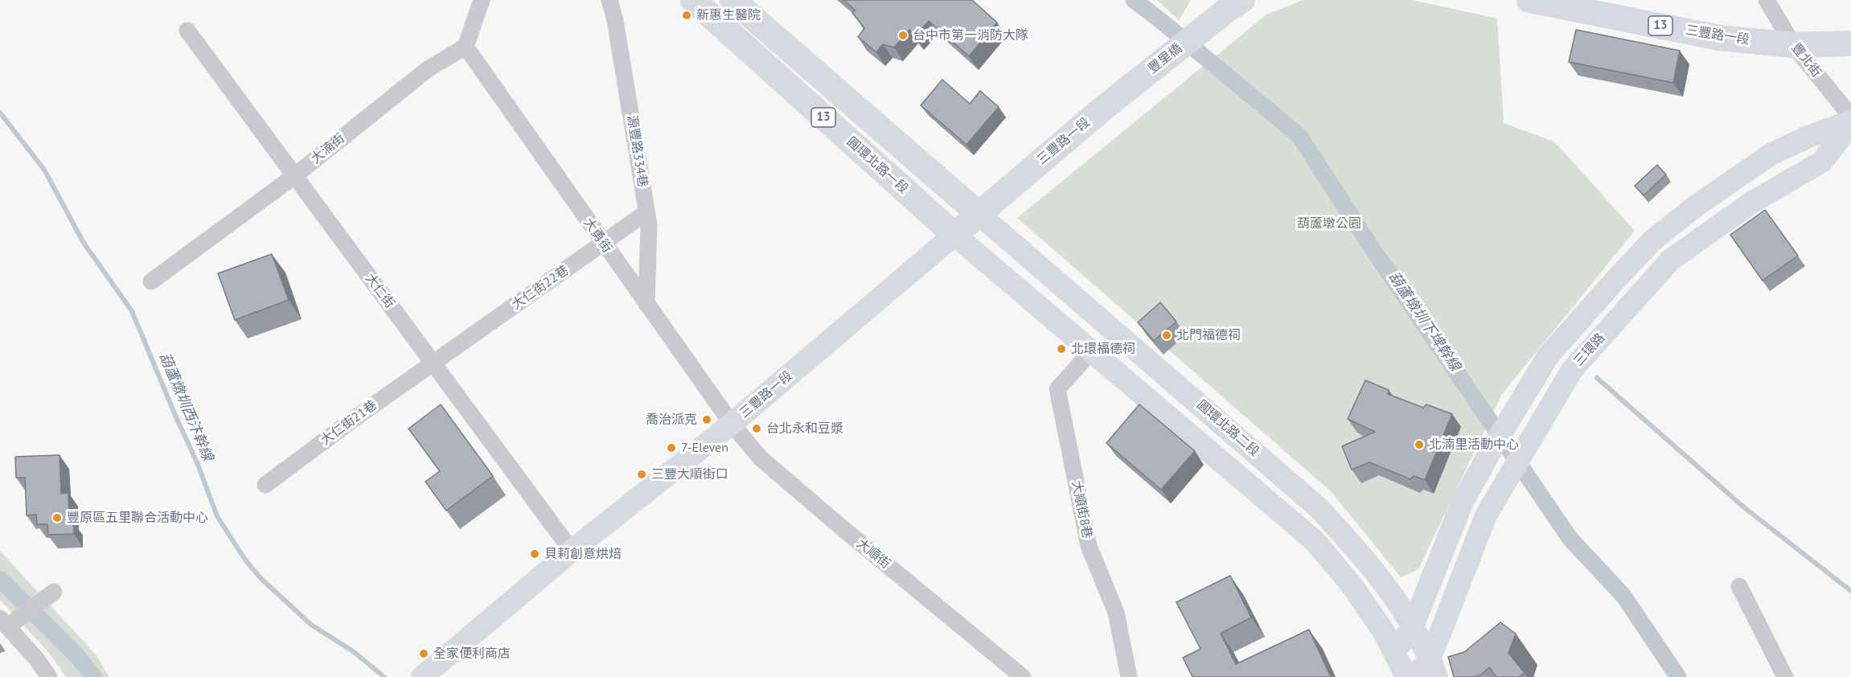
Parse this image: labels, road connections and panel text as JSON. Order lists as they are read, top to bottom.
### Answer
{
  "streets": {
    "main road": [
      "13",
      "三豐路一段",
      "豐里橋",
      "圓環北路一段"
    ],
    "street": [
      "豐北街",
      "大湳街",
      "源豐路334巷",
      "大勇街",
      "大仁街22巷",
      "大仁街",
      "三環路",
      "大仁街21巷",
      "圓環北路二段",
      "大順街8巷",
      "大順街"
    ]
  },
  "crossings": [
    ["13", "三豐路一段"],
    ["13", "圓環北路二段"],
    ["三豐路一段", "豐里橋"],
    ["三豐路一段", "豐北街"],
    ["三豐路一段", "圓環北路一段"],
    ["三豐路一段", "大勇街"],
    ["三豐路一段", "大仁街"],
    ["三豐路一段", "圓環北路二段"],
    ["三豐路一段", "大順街"],
    ["大湳街", "大勇街"],
    ["大湳街", "大仁街"],
    ["源豐路334巷", "大勇街"],
    ["源豐路334巷", "大仁街22巷"],
    ["大勇街", "大仁街22巷"],
    ["大勇街", "大順街"],
    ["大仁街22巷", "大仁街"],
    ["大仁街22巷", "大仁街21巷"],
    ["大仁街", "大仁街21巷"],
    ["三環路", "圓環北路二段"]
  ],
  "water": ["葫蘆墩圳下埤幹線", "葫蘆燉圳西汴幹線"],
  "parks": ["葫蘆墩公園"],
  "places": [
    "新惠生醫院",
    "台中市第一消防大隊",
    "北門福德祠",
    "北環福德祠",
    "喬治派克",
    "台北永和豆漿",
    "北湳里活動中心",
    "7-Eleven",
    "三豐大順街口",
    "豐原區五里聯合活動中心",
    "貝莉創意烘焙",
    "全家便利商店"
  ]
}
